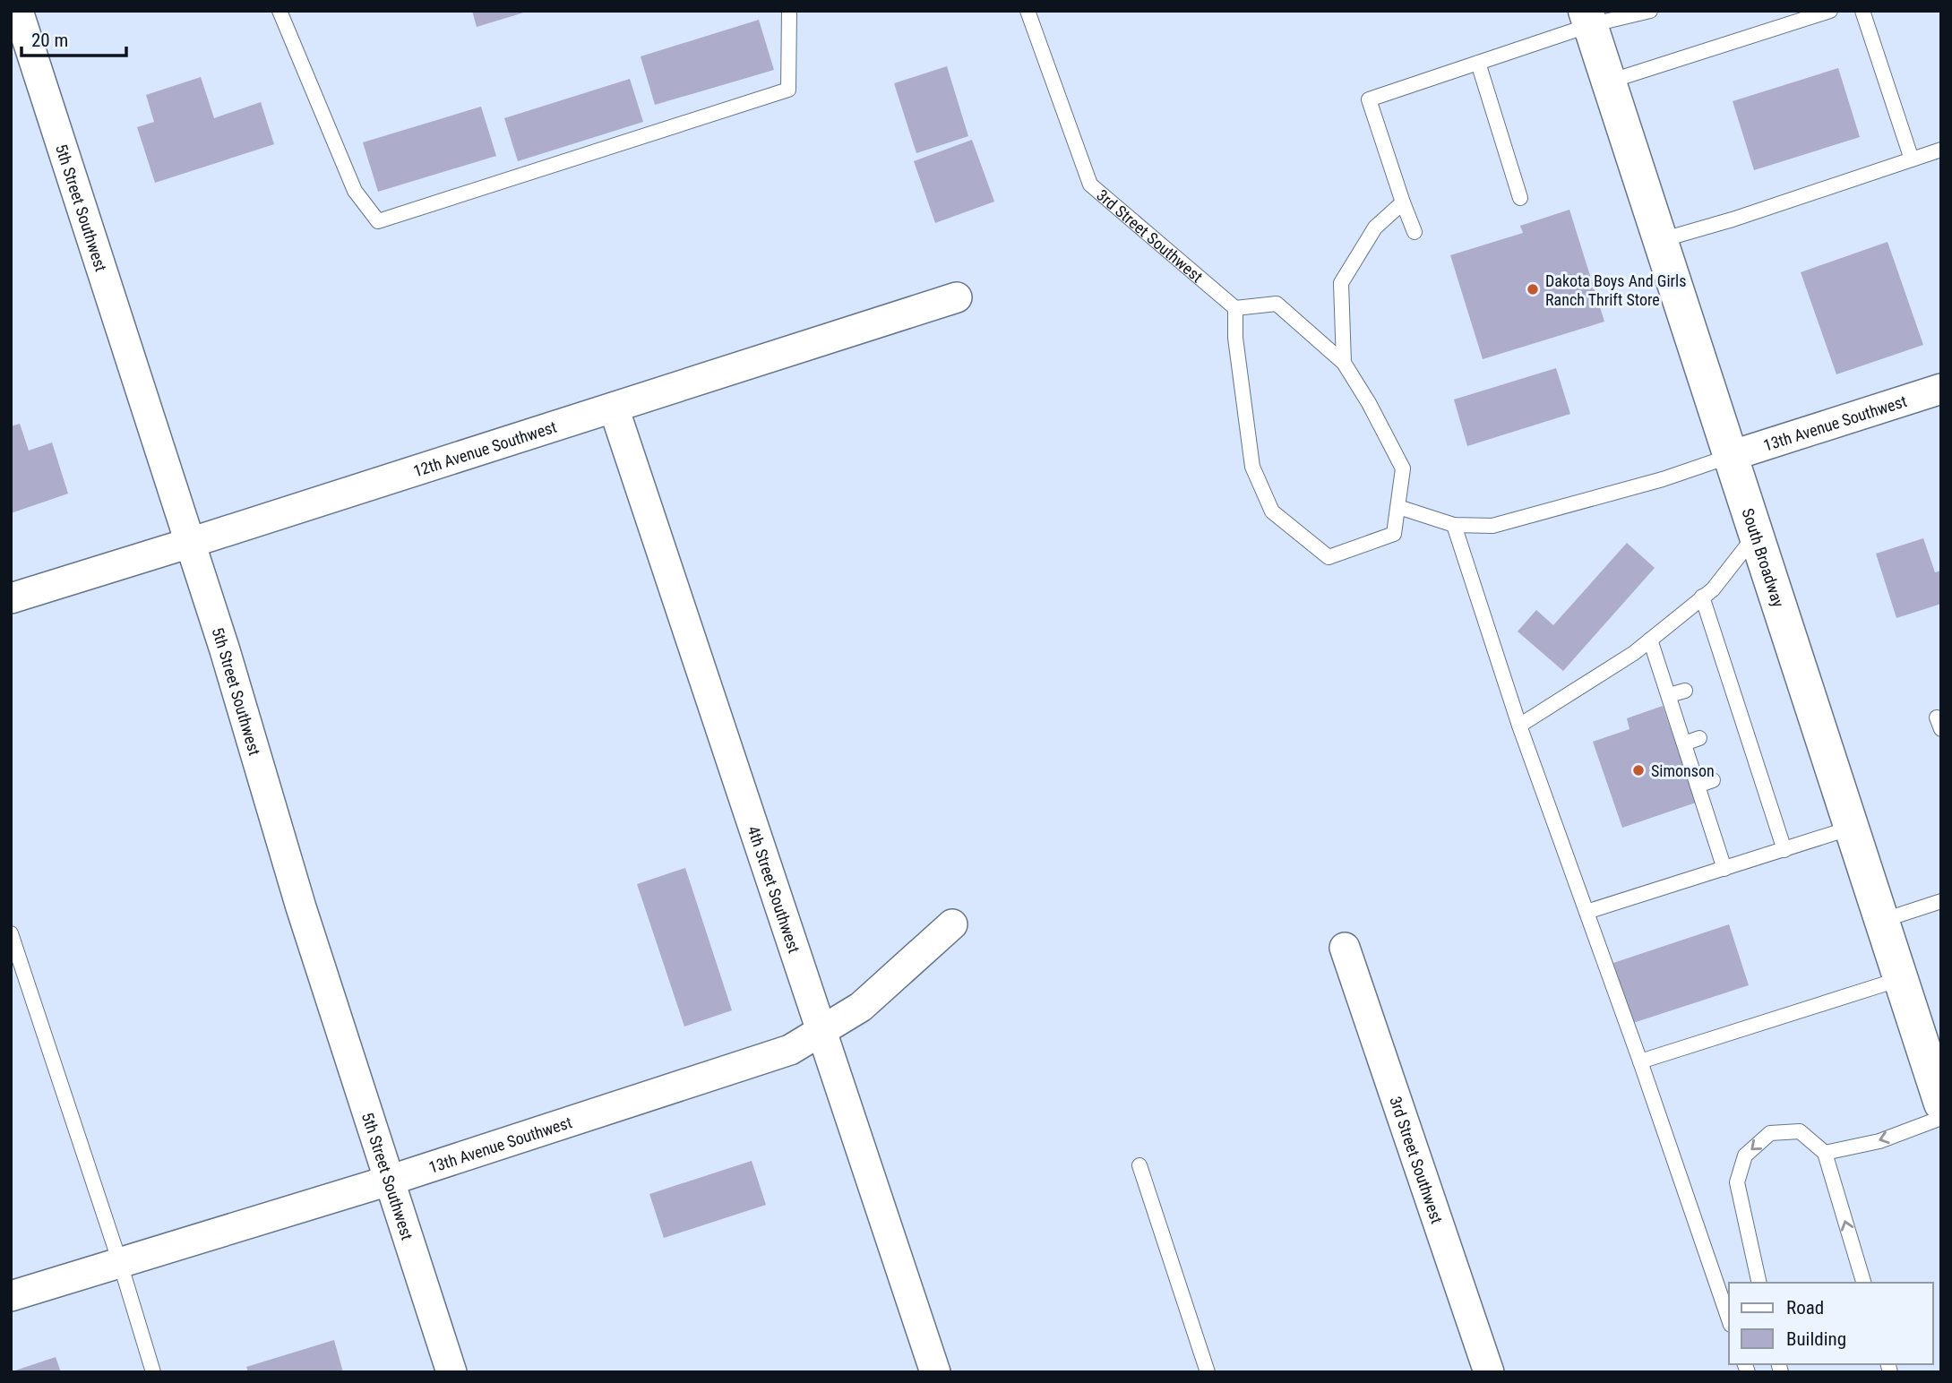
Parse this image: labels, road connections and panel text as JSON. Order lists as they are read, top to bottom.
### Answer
{
  "streets": {
    "main road": ["South Broadway"],
    "street": [
      "5th Street Southwest",
      "3rd Street Southwest",
      "13th Avenue Southwest",
      "12th Avenue Southwest",
      "4th Street Southwest"
    ]
  },
  "crossings": [
    ["5th Street Southwest", "13th Avenue Southwest"],
    ["5th Street Southwest", "12th Avenue Southwest"],
    ["13th Avenue Southwest", "South Broadway"],
    ["13th Avenue Southwest", "4th Street Southwest"],
    ["12th Avenue Southwest", "4th Street Southwest"]
  ],
  "places": ["Dakota Boys And Girls Ranch Thrift Store", "Simonson"],
  "legend": ["Road", "Building"],
  "scale_bar": "20 m"
}
